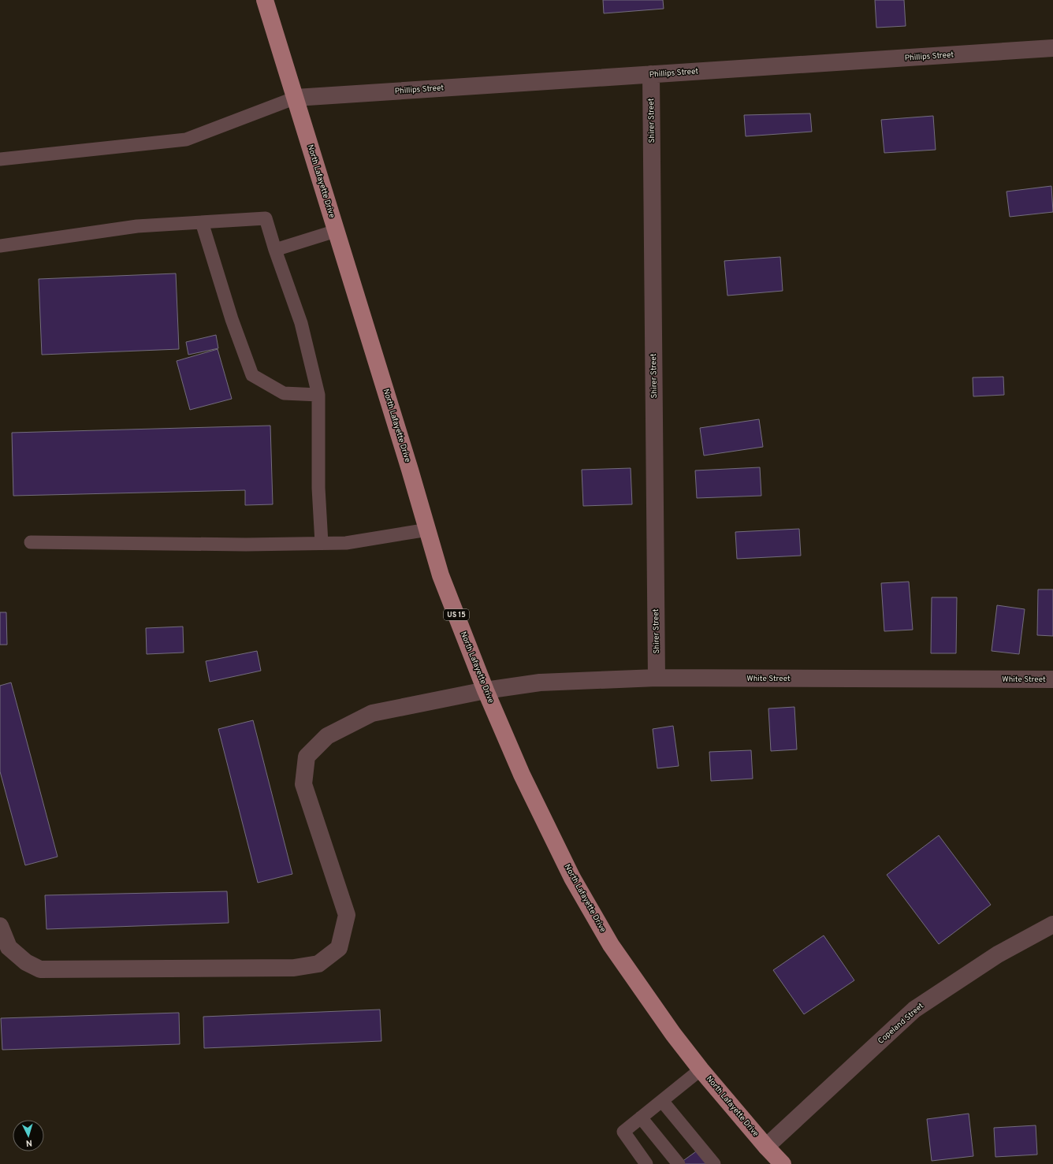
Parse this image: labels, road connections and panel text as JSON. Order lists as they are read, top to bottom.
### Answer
{
  "streets": {
    "main road": ["North Lafayette Drive", "US 15"],
    "street": [
      "Phillips Street",
      "Shirer Street",
      "White Street",
      "Copeland Street"
    ]
  },
  "crossings": [
    ["Phillips Street", "Shirer Street"],
    ["Phillips Street", "North Lafayette Drive"],
    ["Shirer Street", "White Street"],
    ["North Lafayette Drive", "White Street"],
    ["North Lafayette Drive", "Copeland Street"]
  ],
  "north": "bottom"
}
